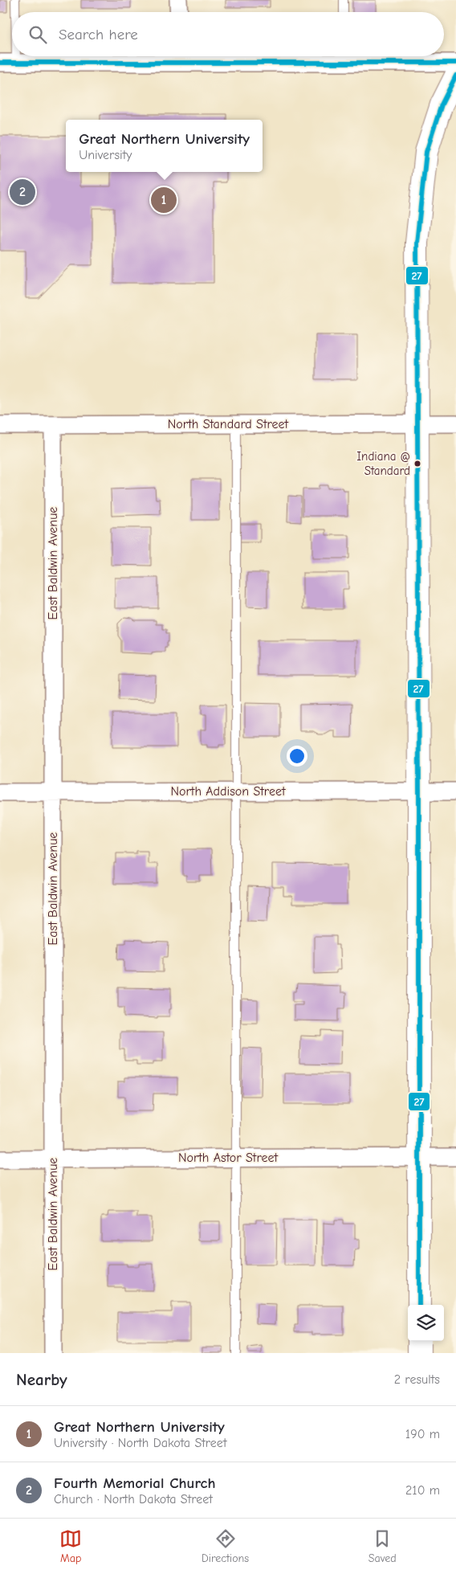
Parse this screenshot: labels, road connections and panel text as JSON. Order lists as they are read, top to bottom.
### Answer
{
  "streets": {
    "street": [
      "North Standard Street",
      "East Baldwin Avenue",
      "North Addison Street",
      "North Astor Street"
    ]
  },
  "crossings": [
    ["North Standard Street", "East Baldwin Avenue"],
    ["East Baldwin Avenue", "North Addison Street"],
    ["East Baldwin Avenue", "North Astor Street"]
  ],
  "places": ["Indiana @ Standard"],
  "lines": ["transit line 27"],
  "page": {
    "search": "Search here",
    "popup": ["Great Northern University", "University"],
    "pins": ["2", "1"],
    "heading": ["Nearby", "2 results"],
    "list": [
      {
        "mark": "1",
        "name": "Great Northern University",
        "note": "University · North Dakota Street",
        "value": "190 m"
      },
      {
        "mark": "2",
        "name": "Fourth Memorial Church",
        "note": "Church · North Dakota Street",
        "value": "210 m"
      }
    ],
    "nav": ["Map", "Directions", "Saved"]
  }
}
